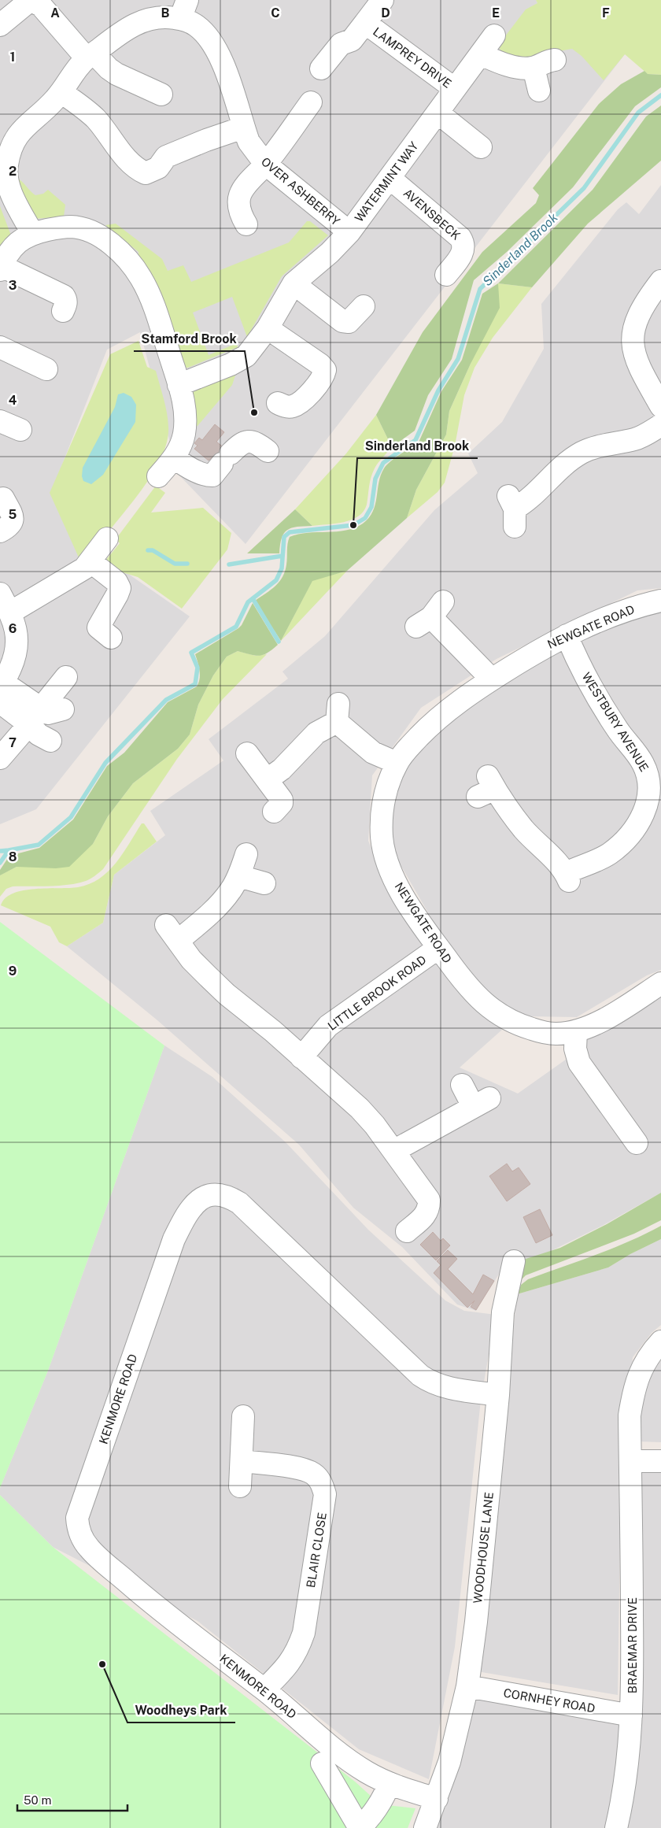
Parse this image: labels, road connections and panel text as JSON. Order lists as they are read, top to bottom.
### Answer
{
  "streets": {
    "street": [
      "LAMPREY DRIVE",
      "WATERMINT WAY",
      "OVER ASHBERRY",
      "AVENSBECK",
      "NEWGATE ROAD",
      "WESTBURY AVENUE",
      "LITTLE BROOK ROAD",
      "KENMORE ROAD",
      "WOODHOUSE LANE",
      "BLAIR CLOSE",
      "BRAEMAR DRIVE",
      "CORNHEY ROAD"
    ]
  },
  "crossings": [
    ["LAMPREY DRIVE", "WATERMINT WAY"],
    ["WATERMINT WAY", "OVER ASHBERRY"],
    ["WATERMINT WAY", "AVENSBECK"],
    ["NEWGATE ROAD", "WESTBURY AVENUE"],
    ["NEWGATE ROAD", "LITTLE BROOK ROAD"],
    ["KENMORE ROAD", "WOODHOUSE LANE"],
    ["KENMORE ROAD", "BLAIR CLOSE"],
    ["WOODHOUSE LANE", "CORNHEY ROAD"],
    ["BRAEMAR DRIVE", "CORNHEY ROAD"]
  ],
  "water": ["Sinderland Brook"],
  "places": ["Stamford Brook", "Sinderland Brook", "Woodheys Park"],
  "scale_bar": "50 m",
  "grid": {
    "columns": [
      "A",
      "B",
      "C",
      "D",
      "E",
      "F"
    ],
    "rows": [
      "1",
      "2",
      "3",
      "4",
      "5",
      "6",
      "7",
      "8",
      "9"
    ]
  }
}
